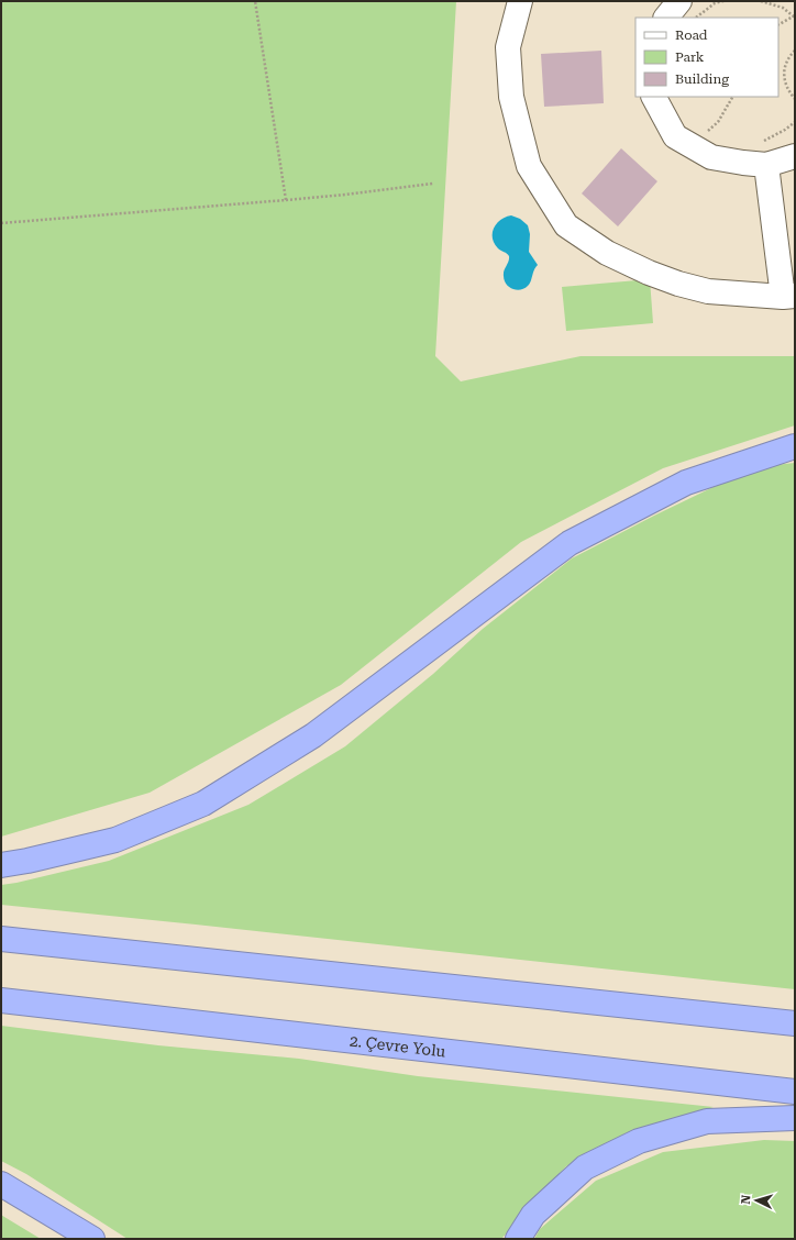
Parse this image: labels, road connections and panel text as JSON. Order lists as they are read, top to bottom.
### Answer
{
  "streets": {
    "highway": ["2. Çevre Yolu"]
  },
  "legend": ["Road", "Park", "Building"],
  "north": "left"
}
